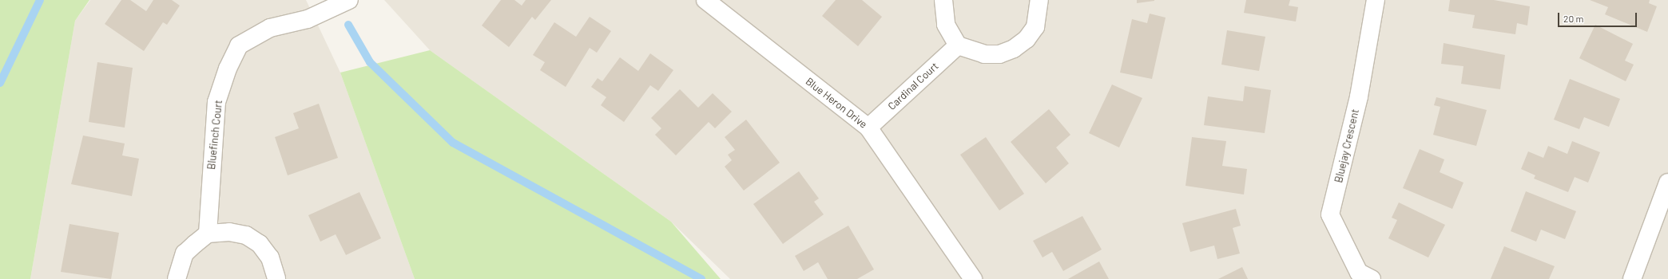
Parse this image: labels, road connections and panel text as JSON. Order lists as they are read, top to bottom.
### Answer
{
  "streets": {
    "street": [
      "Cardinal Court",
      "Blue Heron Drive",
      "Bluefinch Court",
      "Bluejay Crescent"
    ]
  },
  "crossings": [
    ["Cardinal Court", "Blue Heron Drive"]
  ],
  "scale_bar": "20 m"
}
